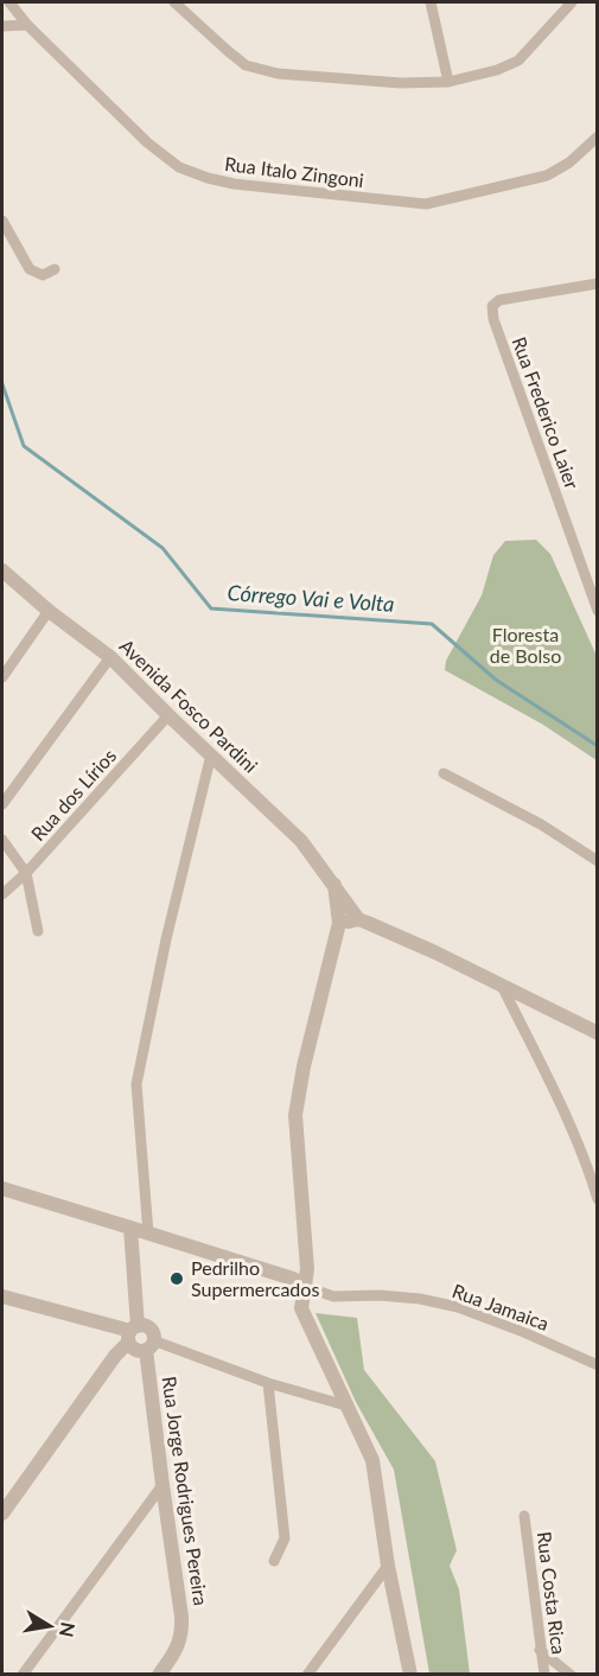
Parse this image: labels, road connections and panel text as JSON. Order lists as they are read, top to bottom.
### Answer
{
  "streets": {
    "street": [
      "Rua Italo Zingoni",
      "Rua Frederico Laier",
      "Avenida Fosco Pardini",
      "Rua dos Lírios",
      "Rua Jamaica",
      "Rua Jorge Rodrigues Pereira",
      "Rua Costa Rica"
    ]
  },
  "crossings": [
    ["Avenida Fosco Pardini", "Rua dos Lírios"]
  ],
  "water": ["Córrego Vai e Volta"],
  "parks": ["Floresta de Bolso"],
  "places": ["Pedrilho Supermercados"],
  "north": "right"
}
